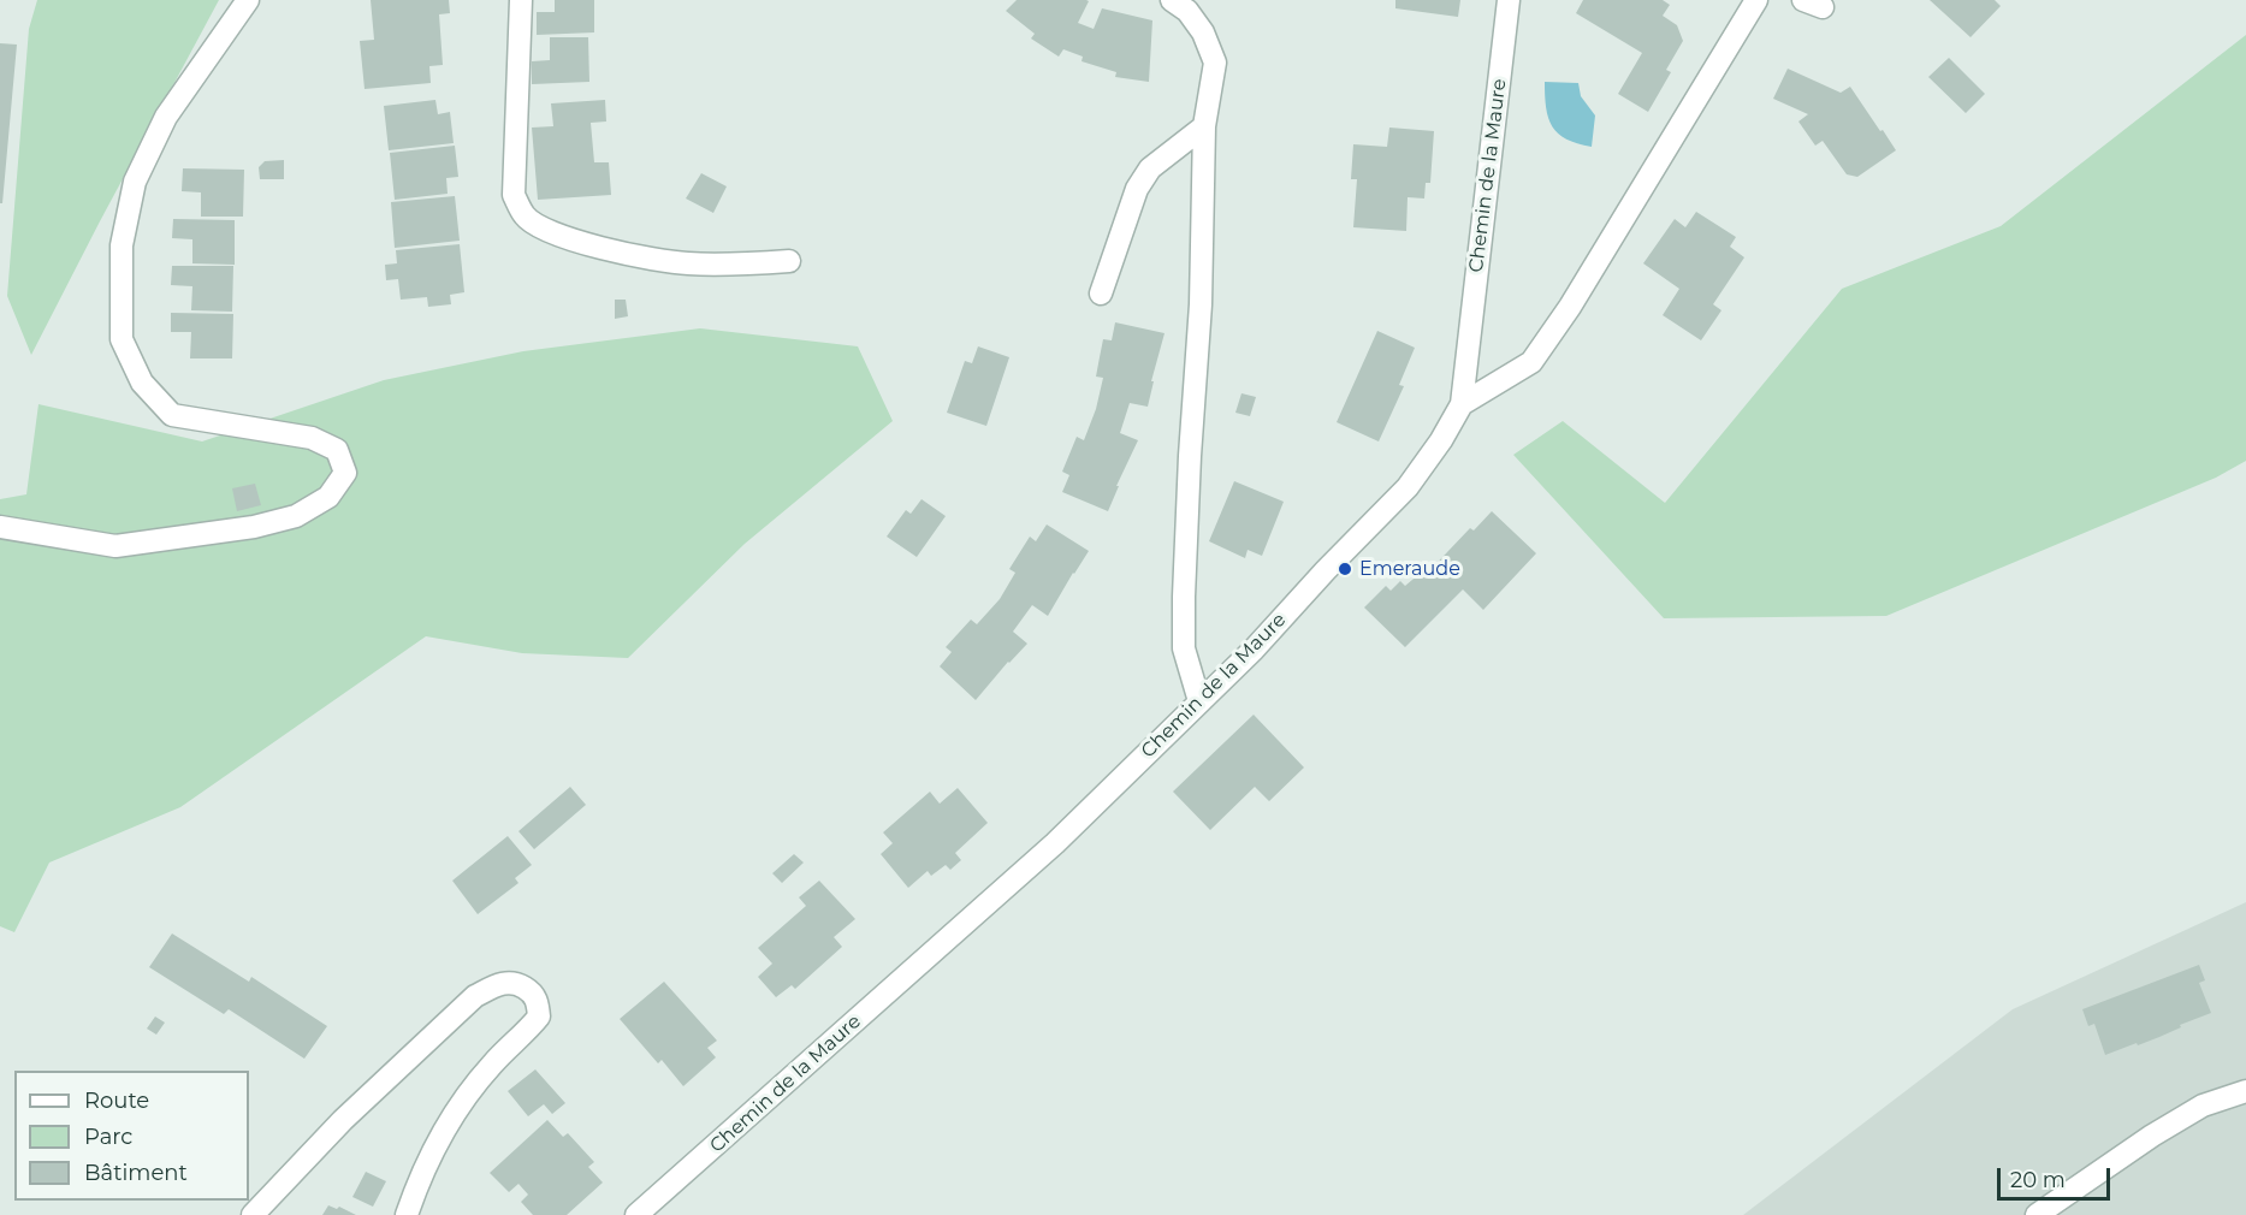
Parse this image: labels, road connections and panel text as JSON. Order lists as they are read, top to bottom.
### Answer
{
  "streets": {
    "street": ["Chemin de la Maure"]
  },
  "places": ["Emeraude"],
  "legend": ["Route", "Parc", "Bâtiment"],
  "scale_bar": "20 m"
}
